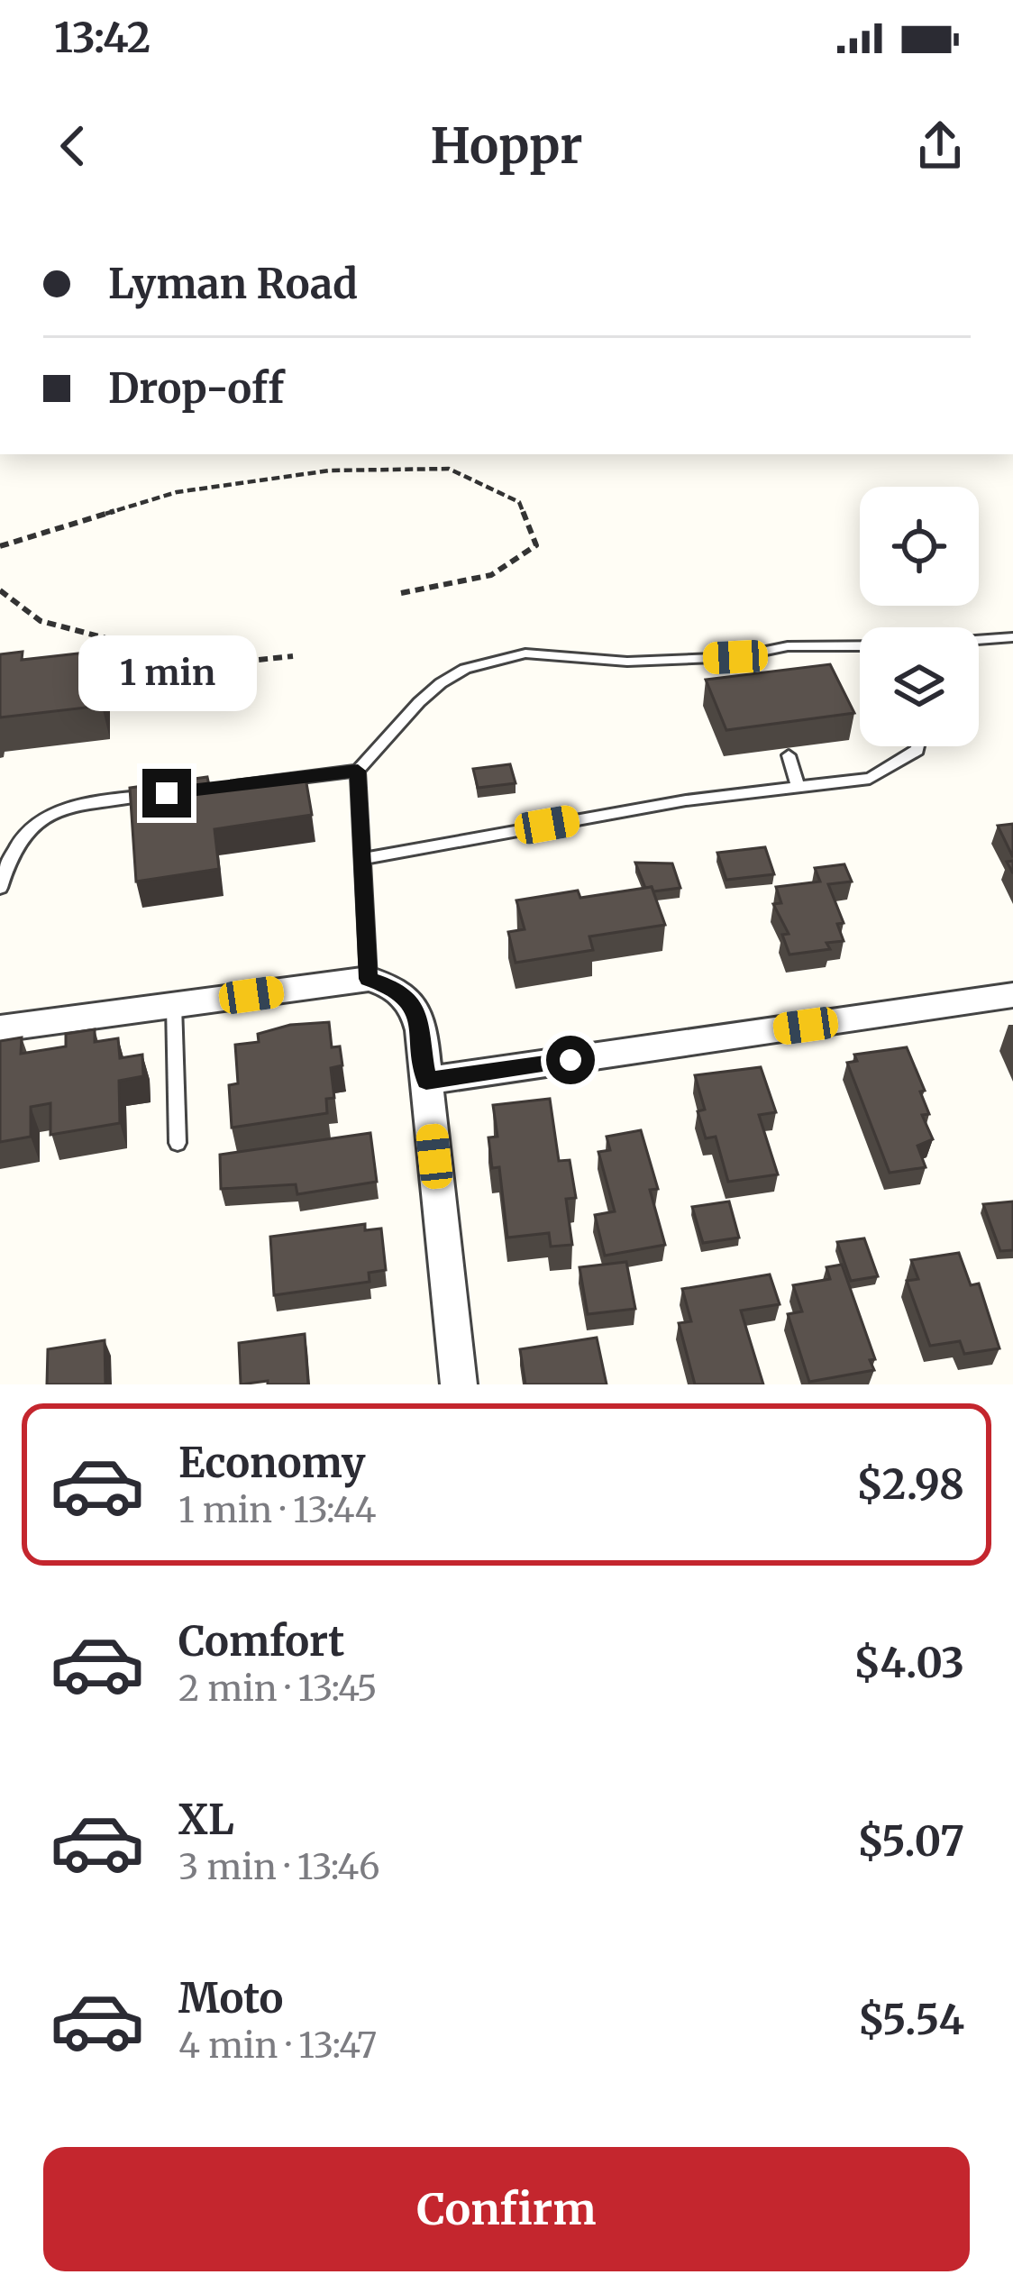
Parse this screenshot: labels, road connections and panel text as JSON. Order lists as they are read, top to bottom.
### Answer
{
  "page": {
    "status": "13:42",
    "header": "Hoppr",
    "banner": ["Lyman Road", "Drop-off"],
    "bubble": "1 min",
    "list": [
      {
        "name": "Economy",
        "note": "1 min · 13:44",
        "value": "$2.98"
      },
      {
        "name": "Comfort",
        "note": "2 min · 13:45",
        "value": "$4.03"
      },
      {
        "name": "XL",
        "note": "3 min · 13:46",
        "value": "$5.07"
      },
      {
        "name": "Moto",
        "note": "4 min · 13:47",
        "value": "$5.54"
      }
    ],
    "buttons": "Confirm"
  }
}
